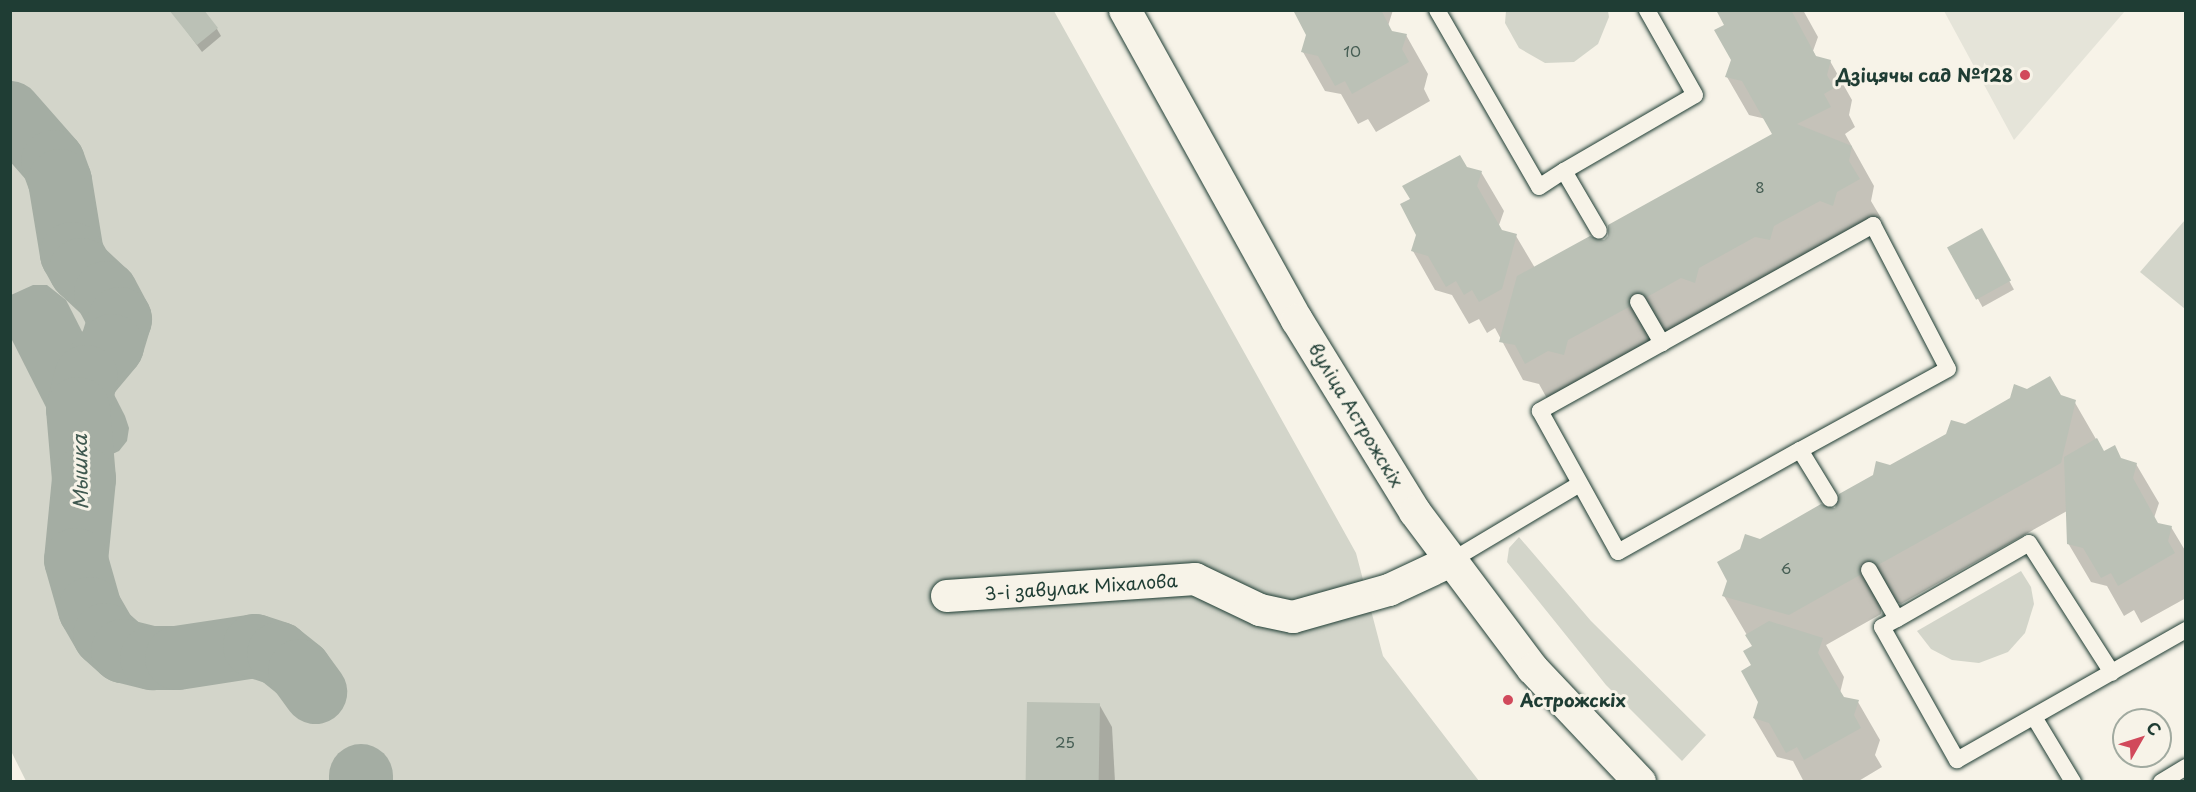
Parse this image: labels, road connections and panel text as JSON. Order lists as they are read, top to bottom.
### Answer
{
  "streets": {
    "street": ["вуліца Астрожскіх", "3-і завулак Міхалова"]
  },
  "crossings": [
    ["вуліца Астрожскіх", "3-і завулак Міхалова"]
  ],
  "water": ["Мышка"],
  "places": ["Дзіцячы сад №128", "Астрожскіх"],
  "house_numbers": [
    "10",
    "8",
    "6",
    "25"
  ],
  "north": "top right"
}
